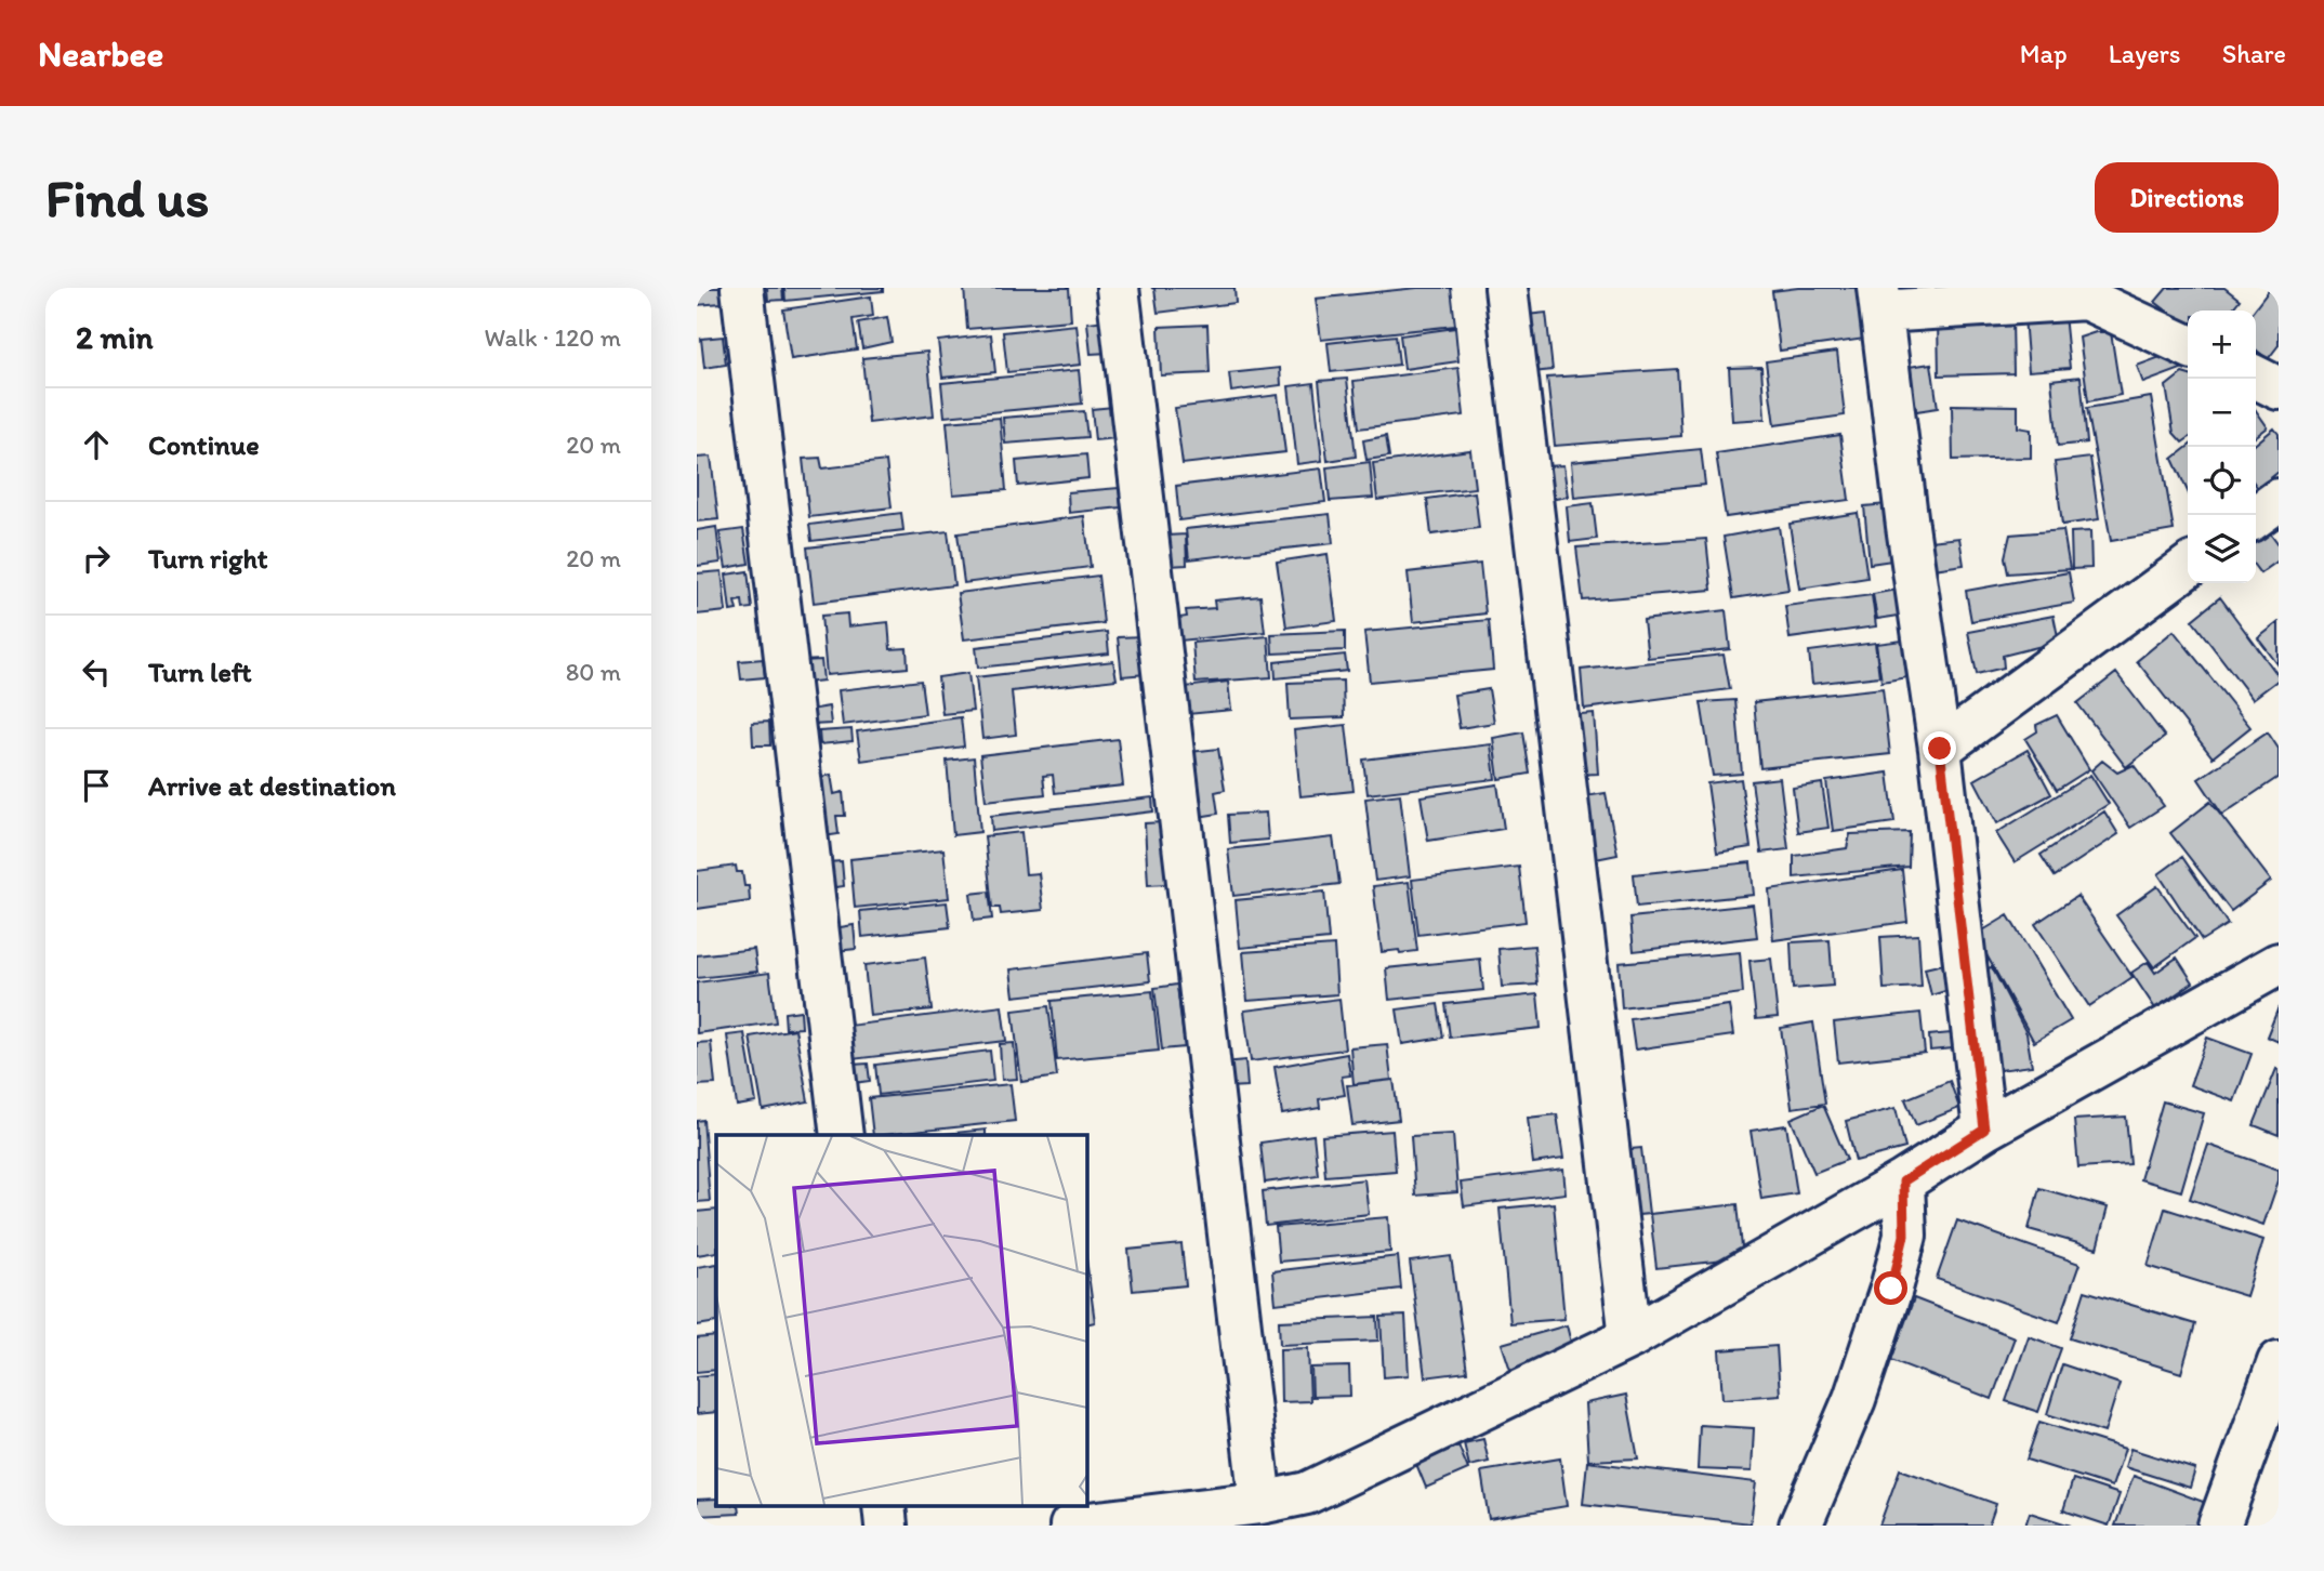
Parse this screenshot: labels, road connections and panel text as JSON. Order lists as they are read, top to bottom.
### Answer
{
  "page": {
    "header": "Nearbee",
    "nav": ["Map", "Layers", "Share"],
    "buttons": "Directions",
    "title": "Find us",
    "heading": ["2 min", "Walk · 120 m"],
    "map_buttons": ["+", "−"],
    "list": [
      ["Continue", "20 m"],
      ["Turn right", "20 m"],
      ["Turn left", "80 m"],
      "Arrive at destination"
    ]
  }
}
